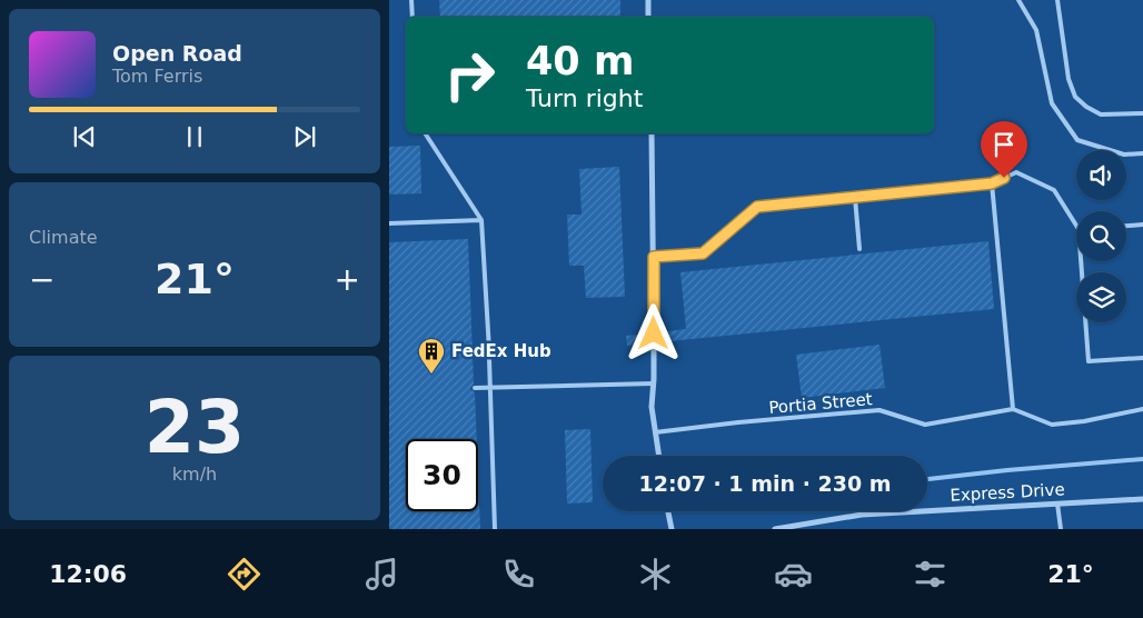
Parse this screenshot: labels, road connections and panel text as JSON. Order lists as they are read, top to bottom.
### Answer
{
  "streets": {
    "street": ["Express Drive"],
    "lane": ["Portia Street"]
  },
  "places": {
    "building": ["FedEx Hub"]
  },
  "page": {
    "turn": ["40 m", "Turn right"],
    "song": ["Open Road", "Tom Ferris"],
    "tile": [
      "Climate",
      ["23", "km/h"]
    ],
    "heat": ["−", "21°", "+"],
    "limit": "30",
    "trip": "12:07 · 1 min · 230 m",
    "tabs": ["12:06", "21°"]
  }
}
